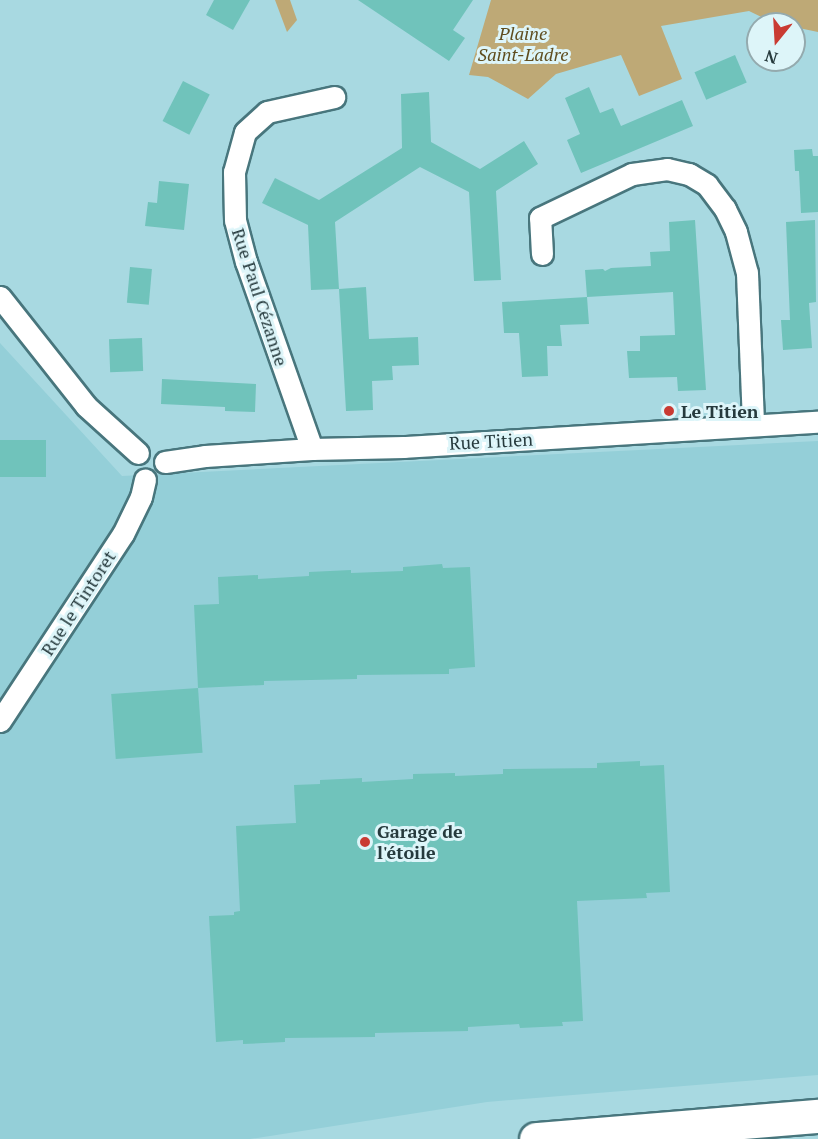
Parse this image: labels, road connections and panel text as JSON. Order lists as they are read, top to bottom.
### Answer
{
  "streets": {
    "street": ["Rue Paul Cézanne", "Rue Titien", "Rue le Tintoret"]
  },
  "crossings": [
    ["Rue Paul Cézanne", "Rue Titien"],
    ["Rue Titien", "Rue le Tintoret"]
  ],
  "parks": ["Plaine Saint-Ladre"],
  "places": ["Le Titien", "Garage de l'étoile"],
  "north": "bottom"
}
